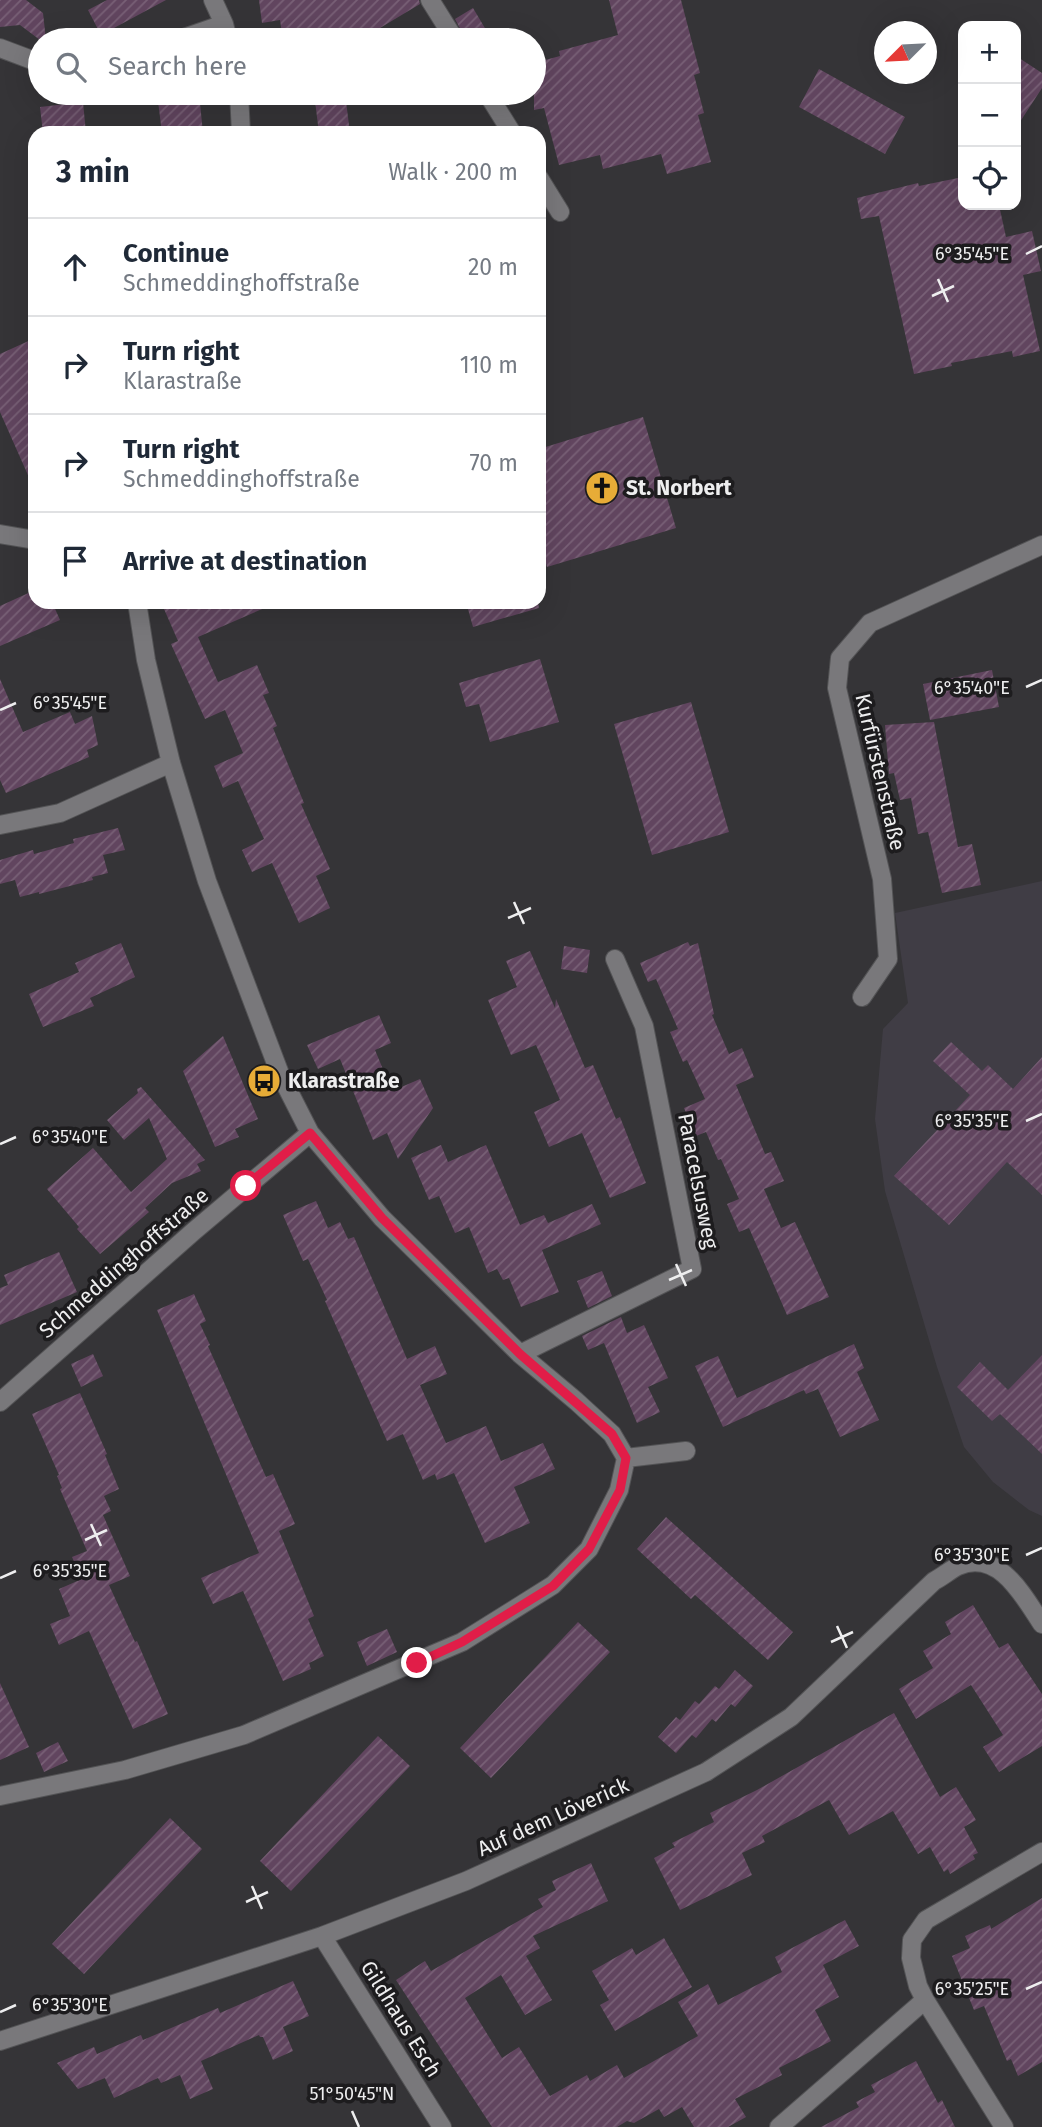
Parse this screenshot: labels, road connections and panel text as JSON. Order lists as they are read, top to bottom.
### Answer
{
  "streets": {
    "street": [
      "Kurfürstenstraße",
      "Paracelsusweg",
      "Schmeddinghoffstraße",
      "Auf dem Löverick",
      "Gildhaus Esch"
    ]
  },
  "crossings": [
    ["Auf dem Löverick", "Gildhaus Esch"]
  ],
  "places": {
    "church": ["St. Norbert"],
    "bus stop": ["Klarastraße"]
  },
  "north": "bottom left",
  "page": {
    "map_buttons": ["+", "−"],
    "search": "Search here",
    "heading": ["3 min", "Walk · 200 m"],
    "list": [
      ["Continue", "Schmeddinghoffstraße", "20 m"],
      ["Turn right", "Klarastraße", "110 m"],
      ["Turn right", "Schmeddinghoffstraße", "70 m"],
      "Arrive at destination"
    ]
  },
  "coordinates": [
    "6°35'45\"E",
    "6°35'40\"E",
    "6°35'35\"E",
    "6°35'30\"E",
    "6°35'25\"E",
    "51°50'45\"N"
  ]
}
